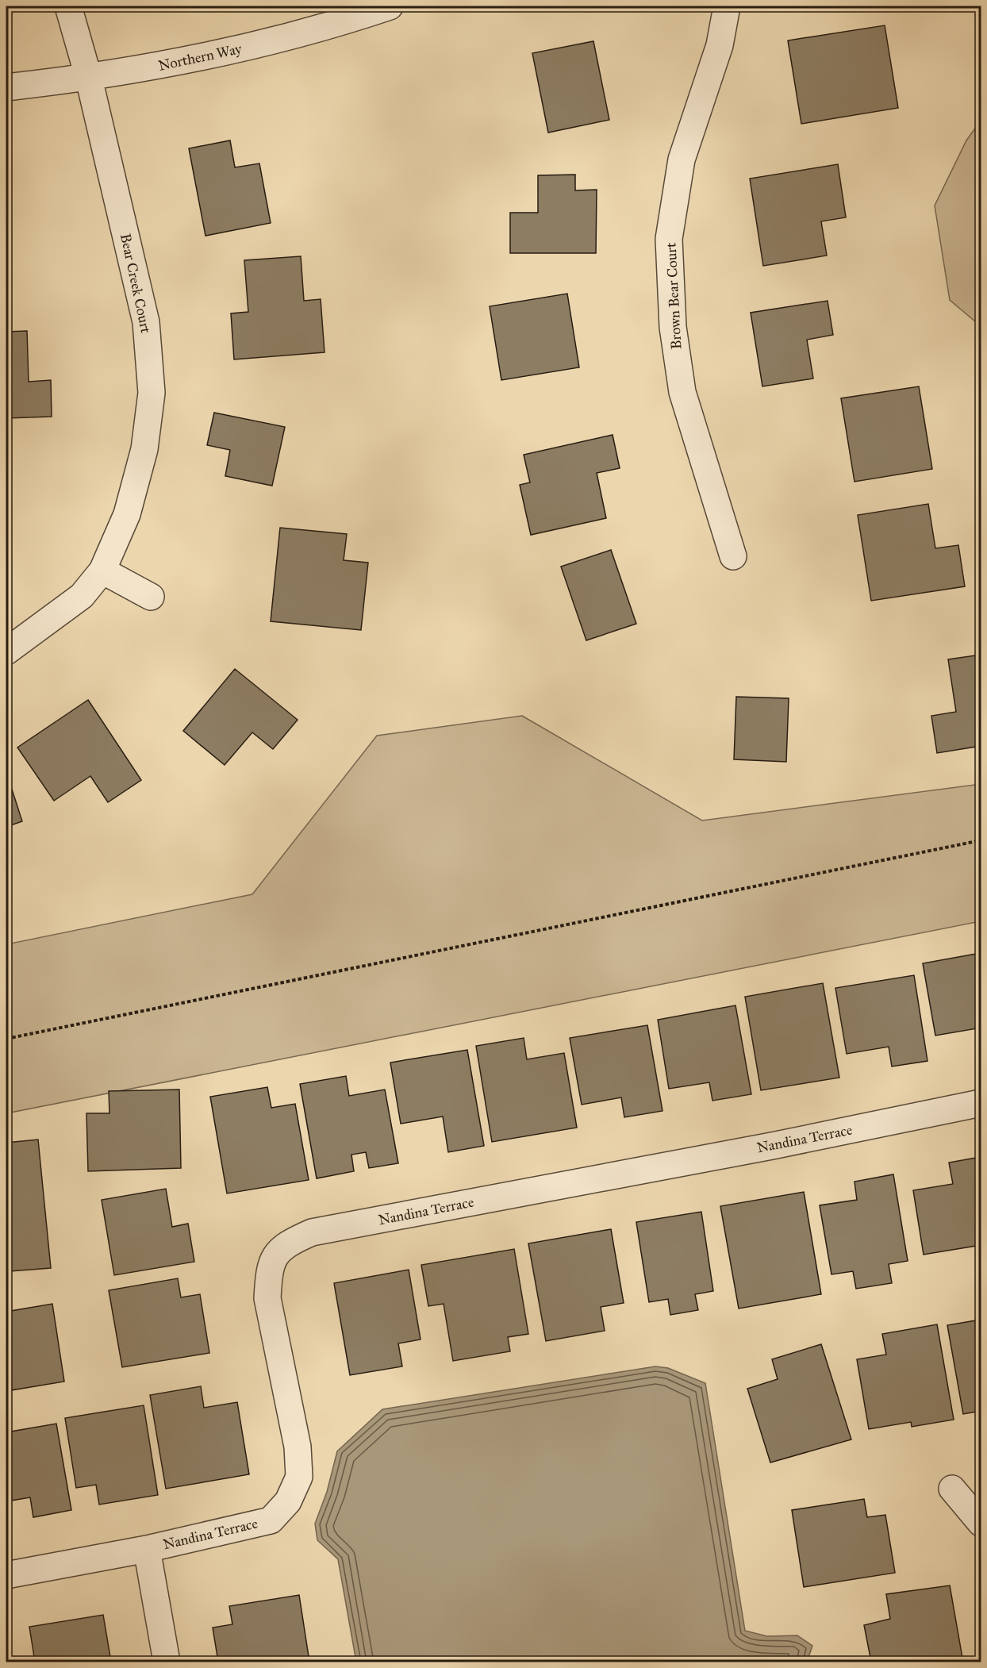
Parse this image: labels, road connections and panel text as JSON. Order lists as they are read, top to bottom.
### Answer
{
  "streets": {
    "street": [
      "Northern Way",
      "Bear Creek Court",
      "Brown Bear Court",
      "Nandina Terrace"
    ]
  },
  "crossings": [
    ["Northern Way", "Bear Creek Court"]
  ]
}
